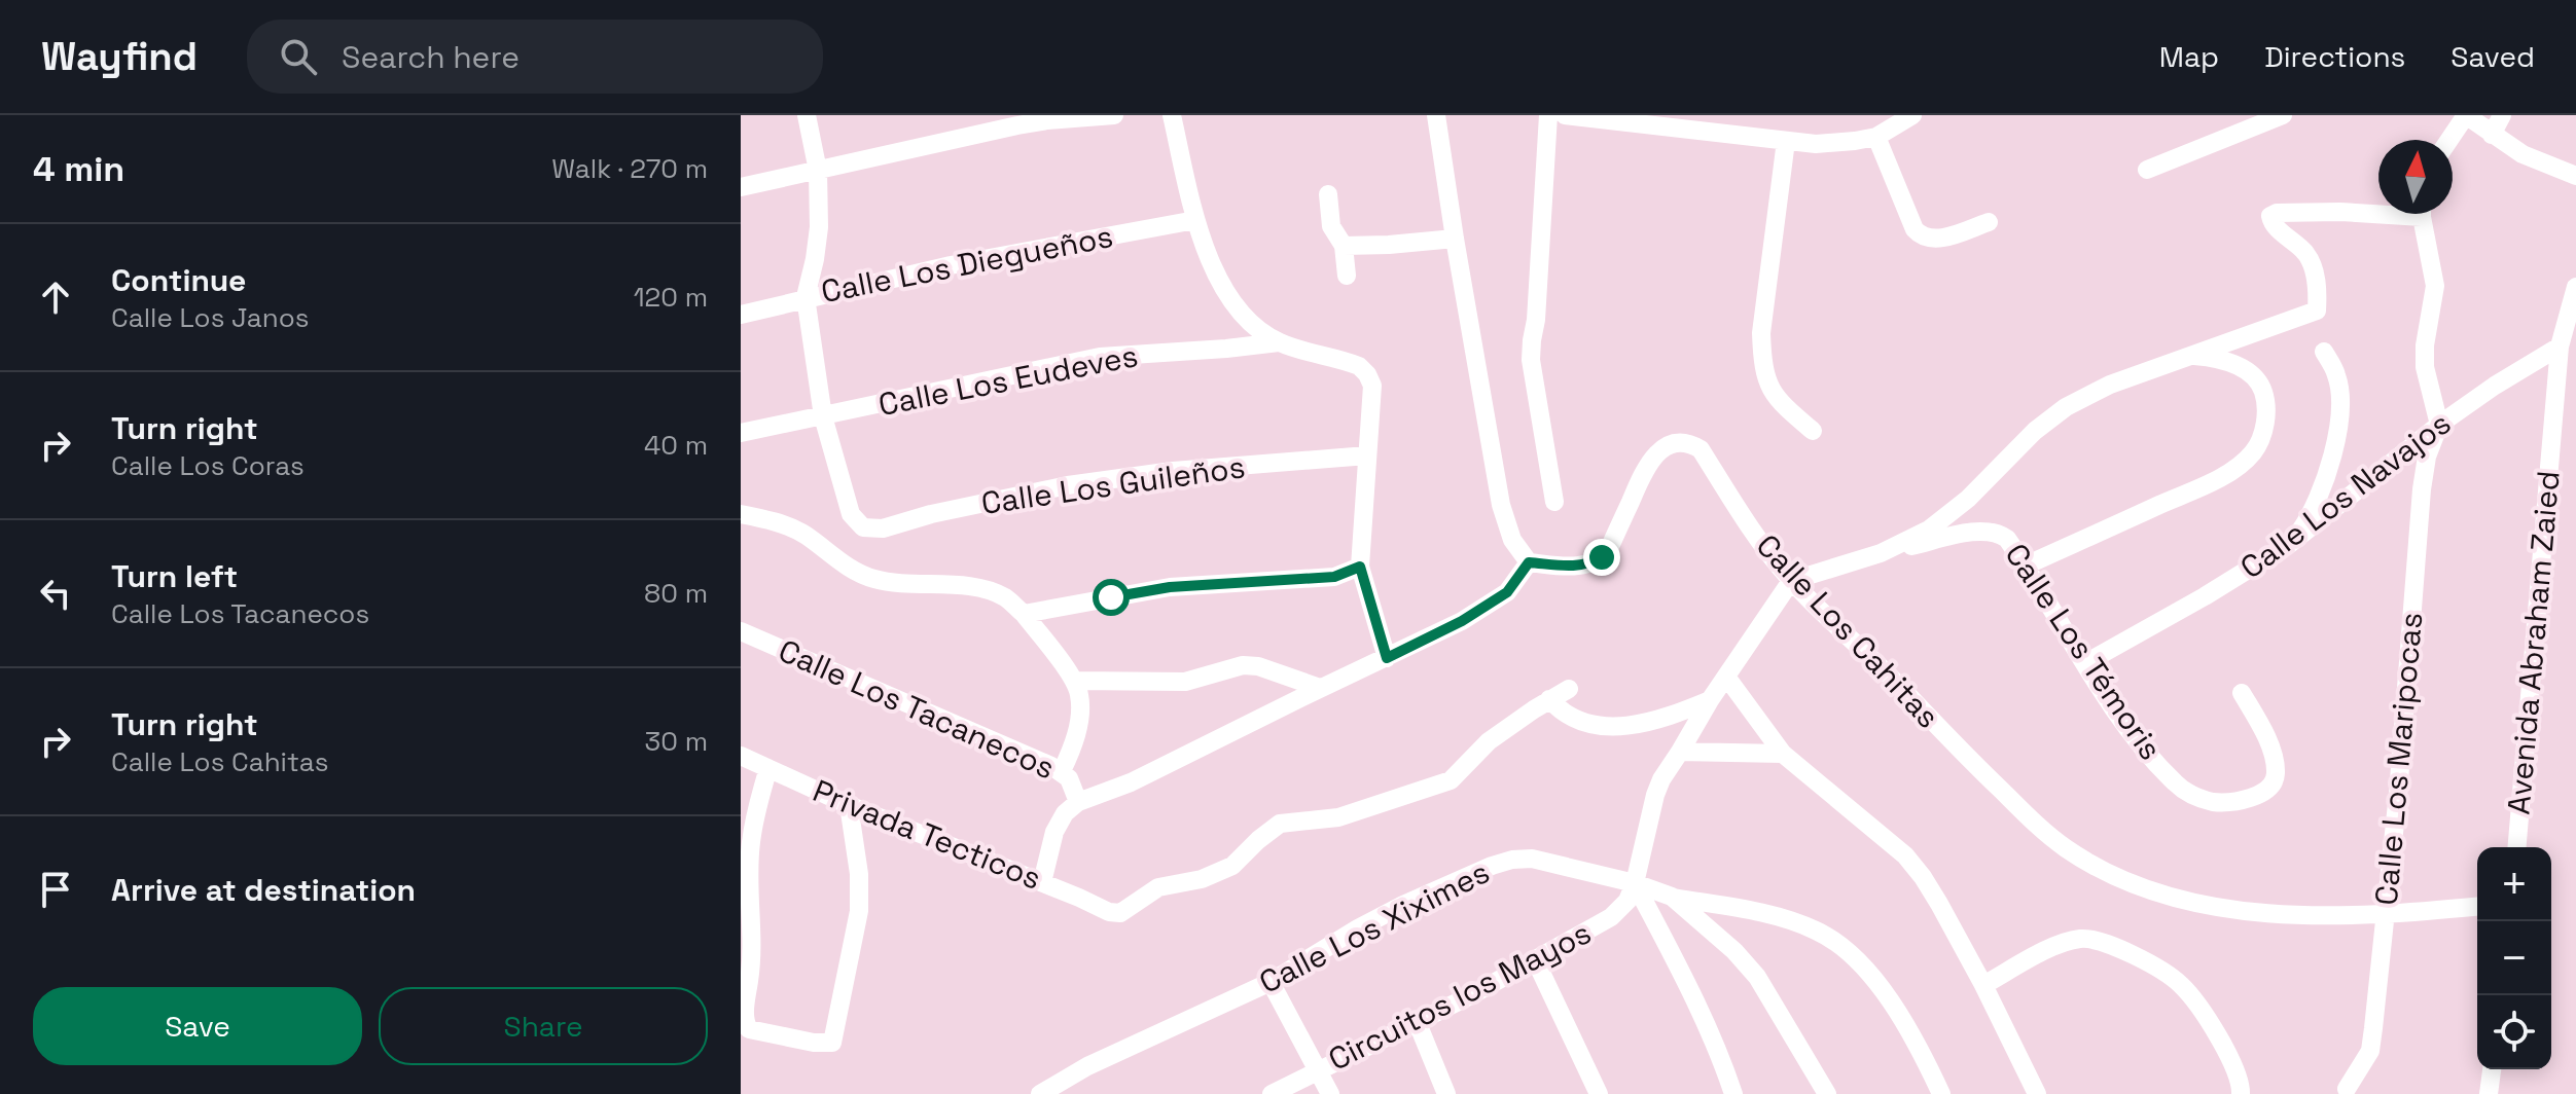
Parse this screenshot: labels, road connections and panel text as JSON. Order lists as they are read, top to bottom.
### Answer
{
  "streets": {
    "street": [
      "Calle Los Diegueños",
      "Calle Los Eudeves",
      "Calle Los Guileños",
      "Calle Los Navajos",
      "Calle Los Cahitas",
      "Avenida Abraham Zaied",
      "Calle Los Témoris",
      "Calle Los Tacanecos",
      "Calle Los Maripocas",
      "Privada Tecticos",
      "Calle Los Xiximes",
      "Circuitos los Mayos"
    ]
  },
  "crossings": [
    ["Calle Los Eudeves", "Calle Los Guileños"],
    ["Calle Los Navajos", "Avenida Abraham Zaied"],
    ["Calle Los Navajos", "Calle Los Témoris"],
    ["Calle Los Navajos", "Calle Los Maripocas"],
    ["Calle Los Cahitas", "Calle Los Tacanecos"],
    ["Calle Los Cahitas", "Calle Los Maripocas"],
    ["Calle Los Tacanecos", "Privada Tecticos"],
    ["Calle Los Xiximes", "Circuitos los Mayos"]
  ],
  "north": "top",
  "page": {
    "header": "Wayfind",
    "search": "Search here",
    "nav": ["Map", "Directions", "Saved"],
    "heading": ["4 min", "Walk · 270 m"],
    "list": [
      ["Continue", "Calle Los Janos", "120 m"],
      ["Turn right", "Calle Los Coras", "40 m"],
      ["Turn left", "Calle Los Tacanecos", "80 m"],
      ["Turn right", "Calle Los Cahitas", "30 m"],
      "Arrive at destination"
    ],
    "map_buttons": ["+", "−"],
    "buttons": ["Save", "Share"]
  }
}
